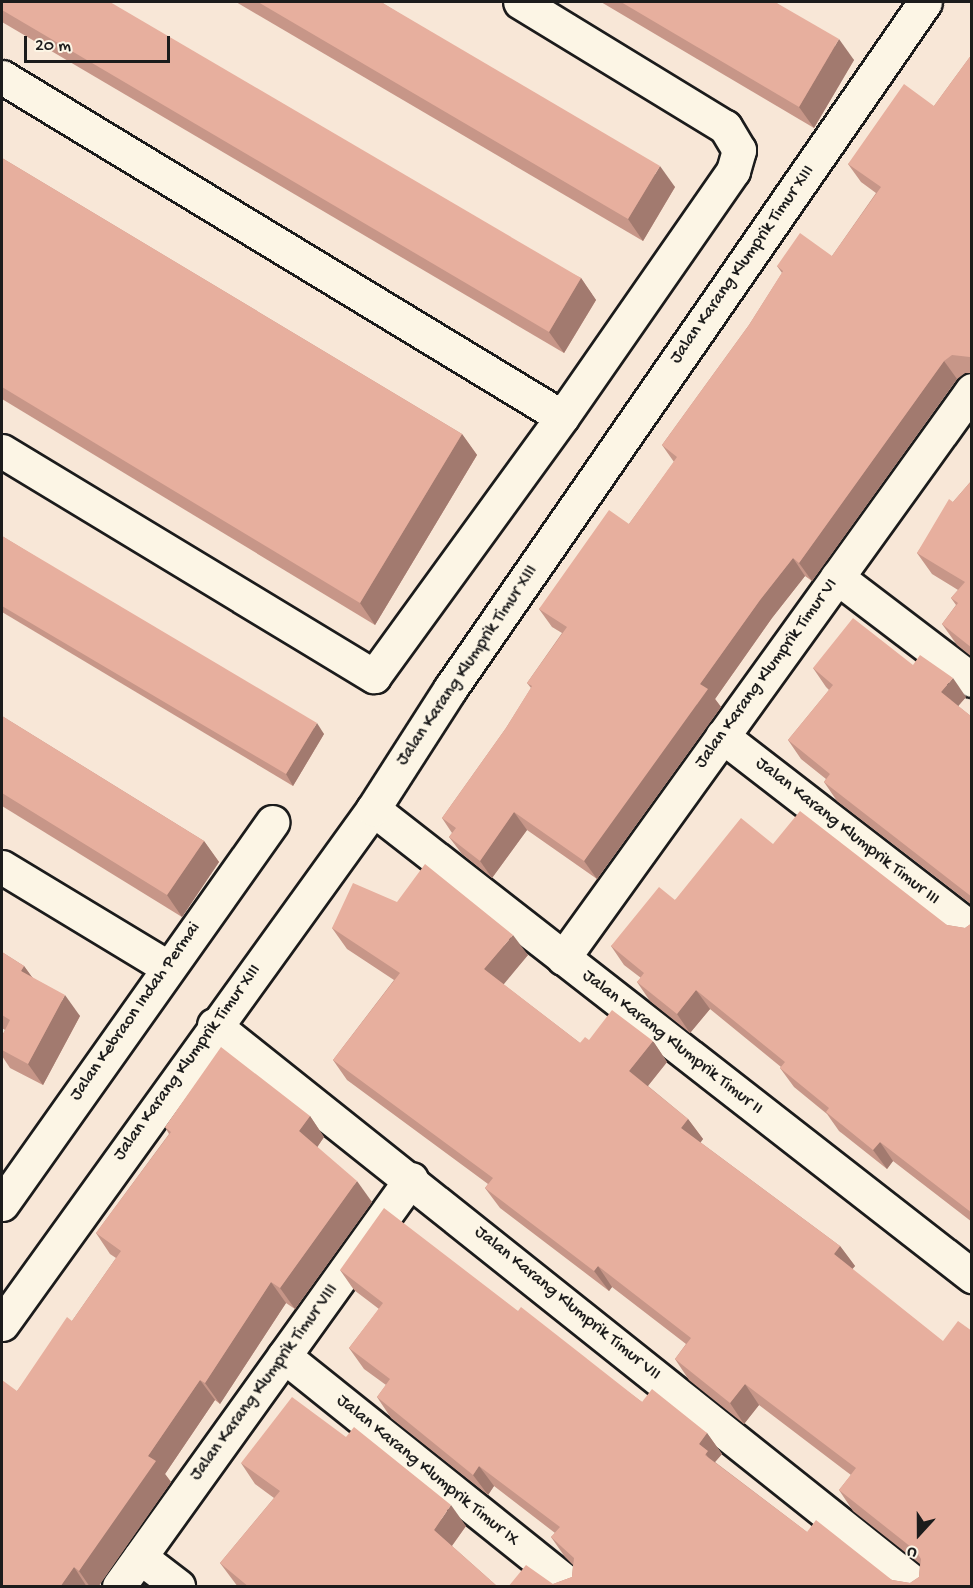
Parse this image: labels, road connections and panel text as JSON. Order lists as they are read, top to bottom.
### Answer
{
  "streets": {
    "street": [
      "Jalan Karang Klumprik Timur XIII",
      "Jalan Karang Klumprik Timur VI",
      "Jalan Karang Klumprik Timur III",
      "Jalan Kebraon Indah Permai",
      "Jalan Karang Klumprik Timur II",
      "Jalan Karang Klumprik Timur VII",
      "Jalan Karang Klumprik Timur VIII",
      "Jalan Karang Klumprik Timur IX"
    ]
  },
  "crossings": [
    ["Jalan Karang Klumprik Timur XIII", "Jalan Karang Klumprik Timur II"],
    ["Jalan Karang Klumprik Timur XIII", "Jalan Karang Klumprik Timur VII"],
    ["Jalan Karang Klumprik Timur VI", "Jalan Karang Klumprik Timur III"],
    ["Jalan Karang Klumprik Timur VI", "Jalan Karang Klumprik Timur II"],
    ["Jalan Karang Klumprik Timur VII", "Jalan Karang Klumprik Timur VIII"],
    ["Jalan Karang Klumprik Timur VIII", "Jalan Karang Klumprik Timur IX"]
  ],
  "scale_bar": "20 m",
  "north": "bottom"
}
